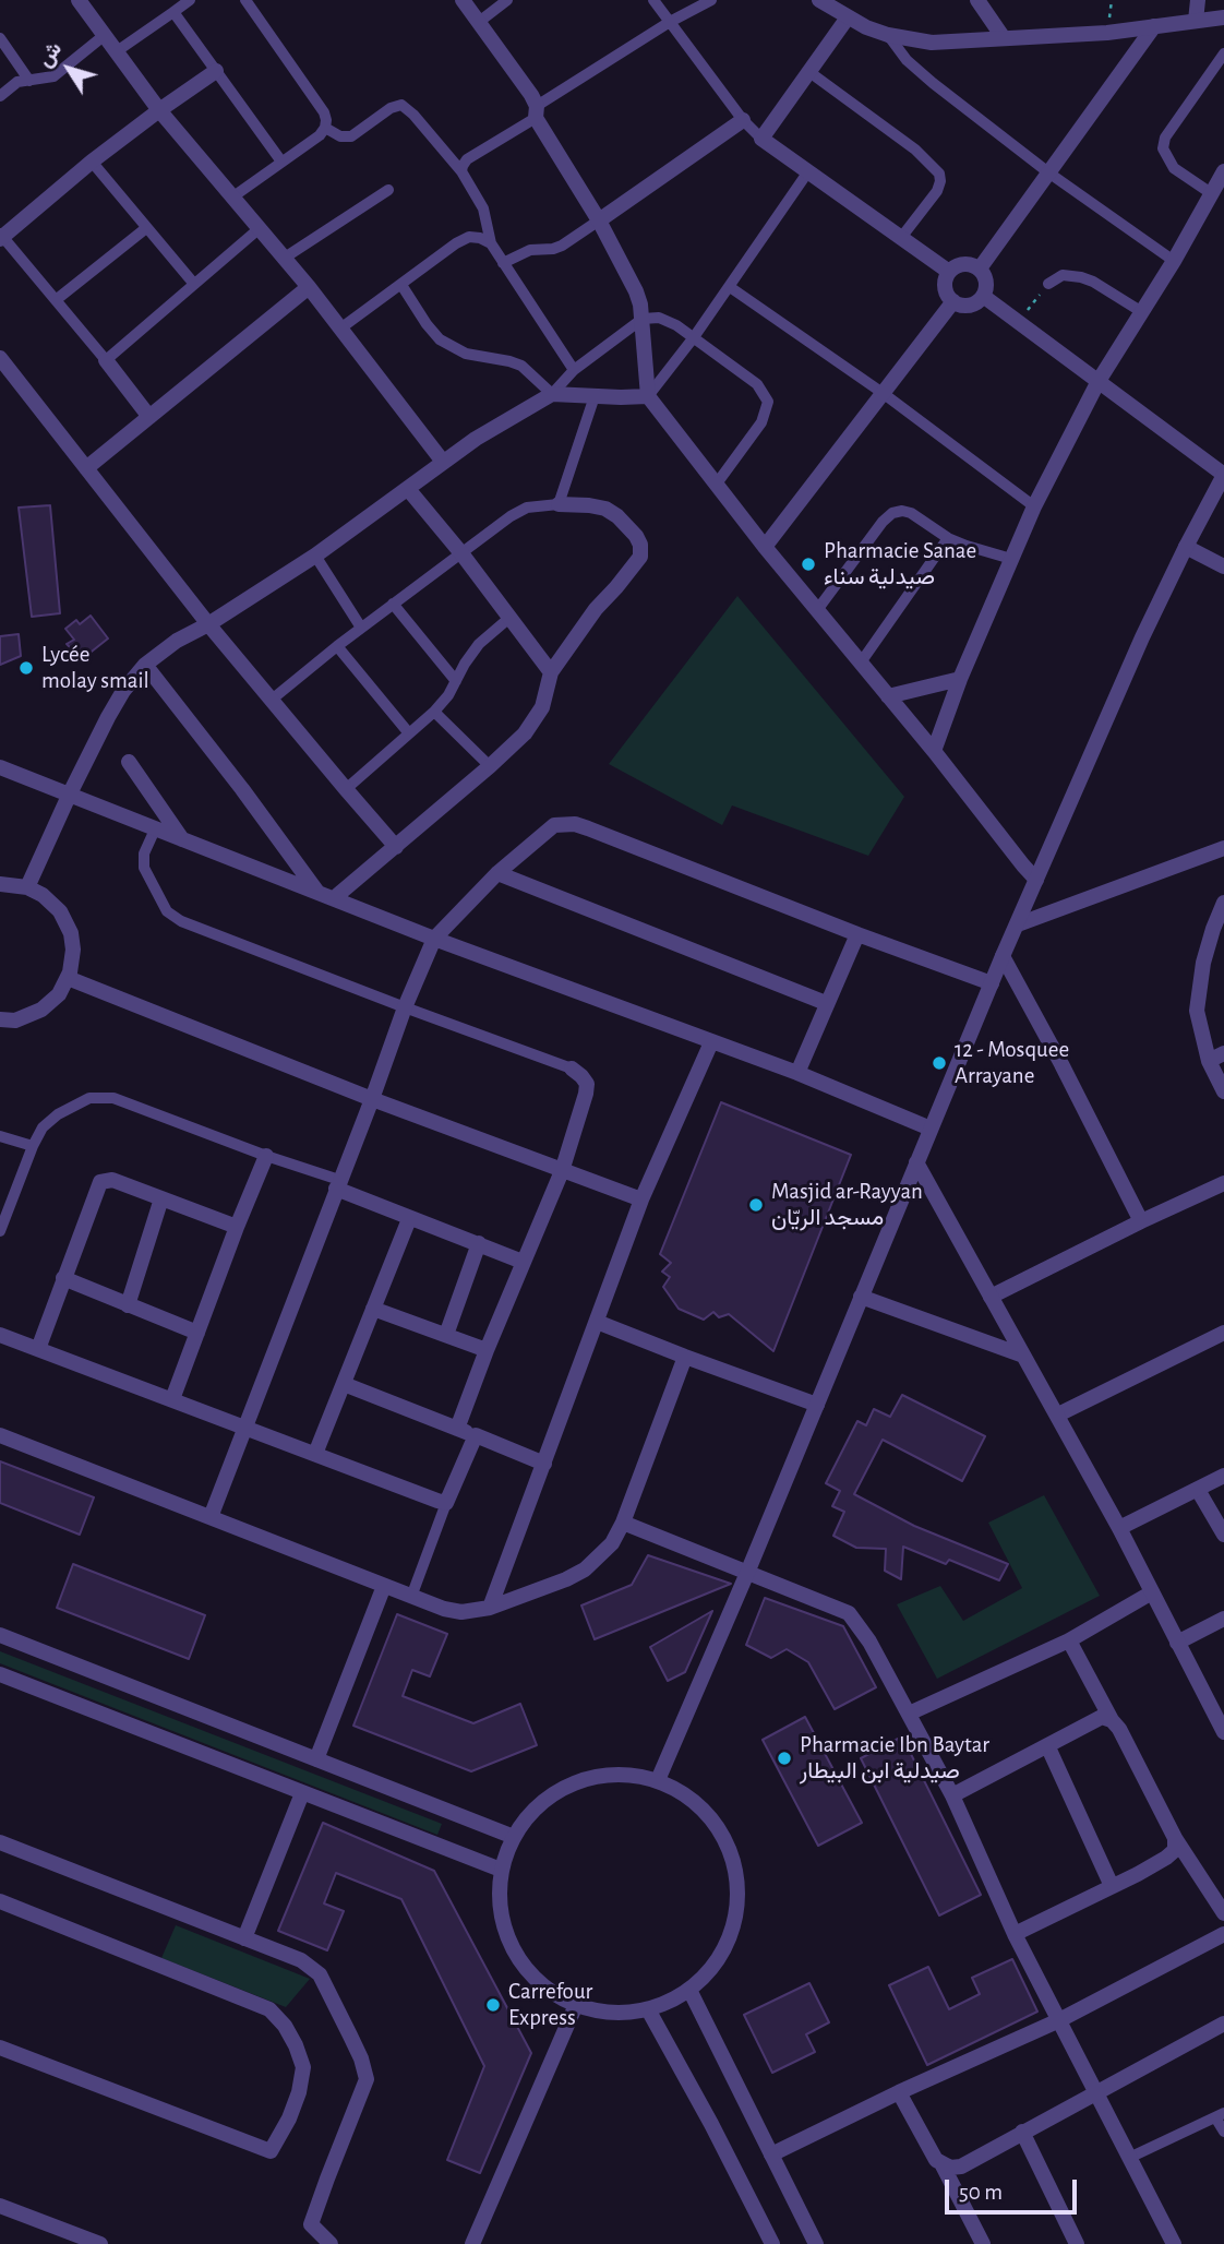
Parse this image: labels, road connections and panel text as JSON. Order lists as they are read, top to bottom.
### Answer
{
  "places": [
    "Pharmacie Sanae صيدلية سناء",
    "Lycée molay smail",
    "12 - Mosquee Arrayane",
    "Masjid ar-Rayyan مسجد الريّان",
    "Pharmacie Ibn Baytar صيدلية ابن البيطار",
    "Carrefour Express"
  ],
  "scale_bar": "50 m",
  "north": "top left"
}
